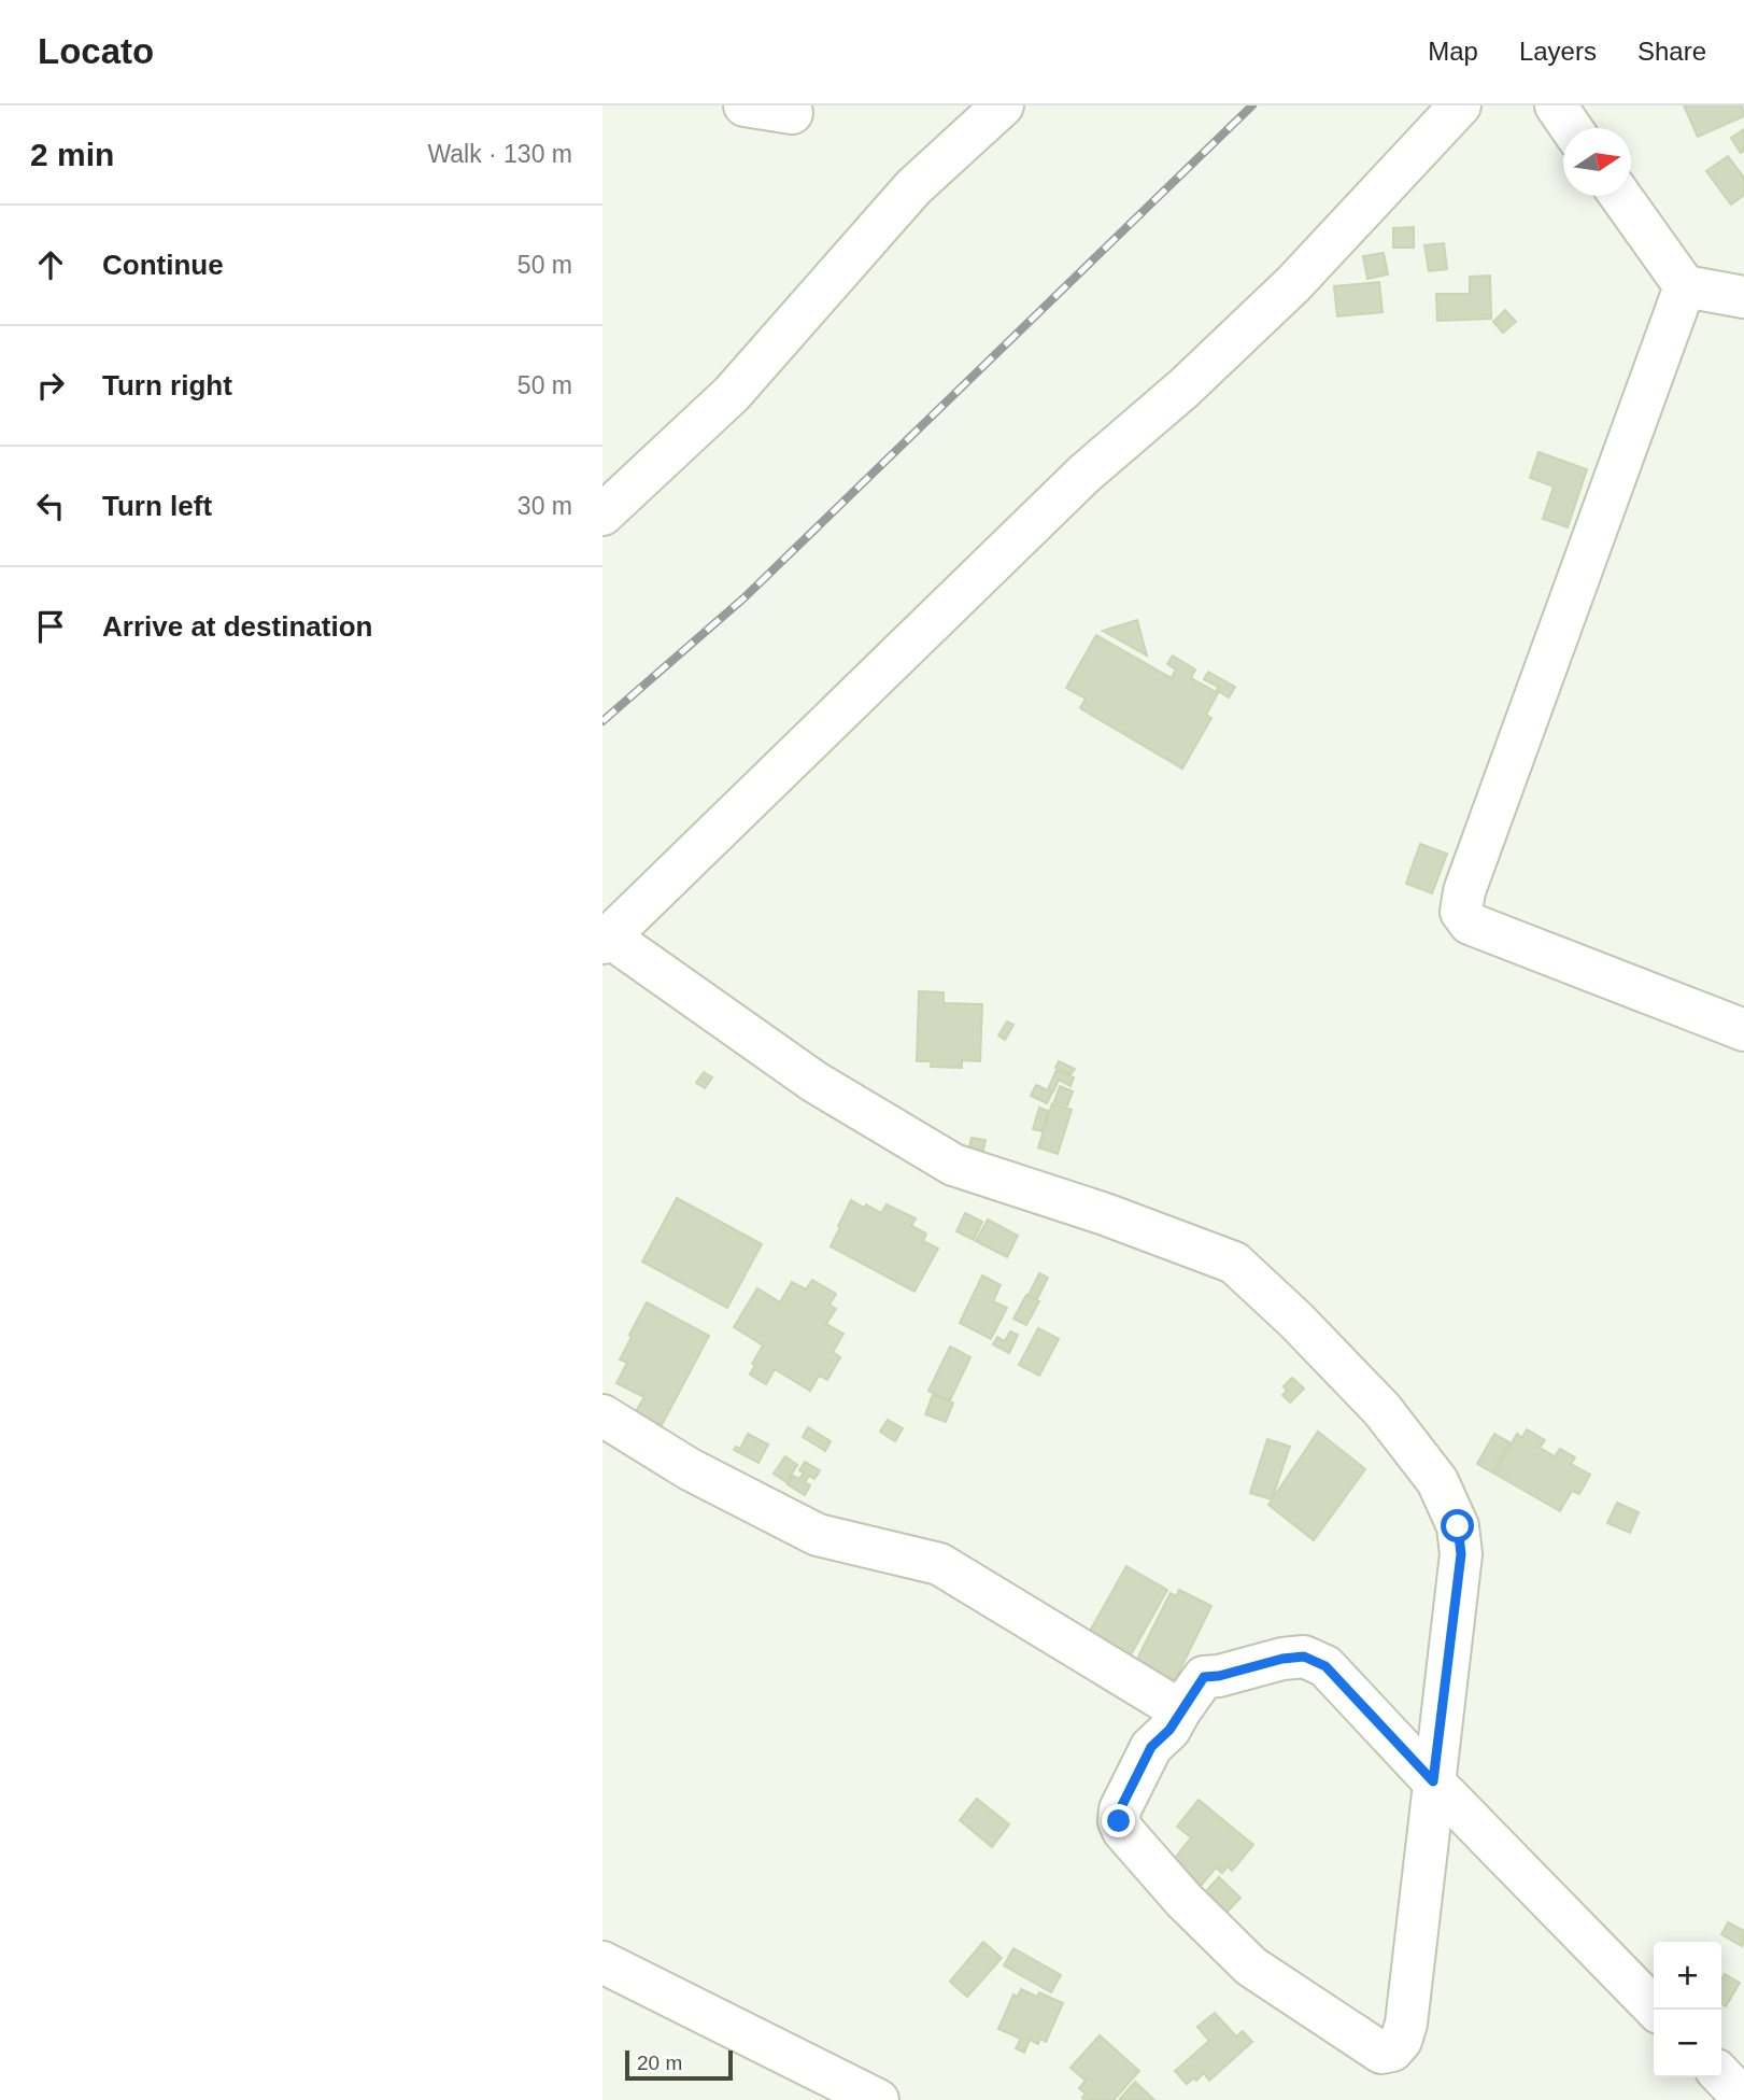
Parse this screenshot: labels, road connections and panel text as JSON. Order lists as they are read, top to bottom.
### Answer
{
  "scale_bar": "20 m",
  "north": "right",
  "page": {
    "header": "Locato",
    "nav": ["Map", "Layers", "Share"],
    "heading": ["2 min", "Walk · 130 m"],
    "list": [
      ["Continue", "50 m"],
      ["Turn right", "50 m"],
      ["Turn left", "30 m"],
      "Arrive at destination"
    ],
    "map_buttons": ["+", "−"],
    "scale": "20 m"
  }
}
